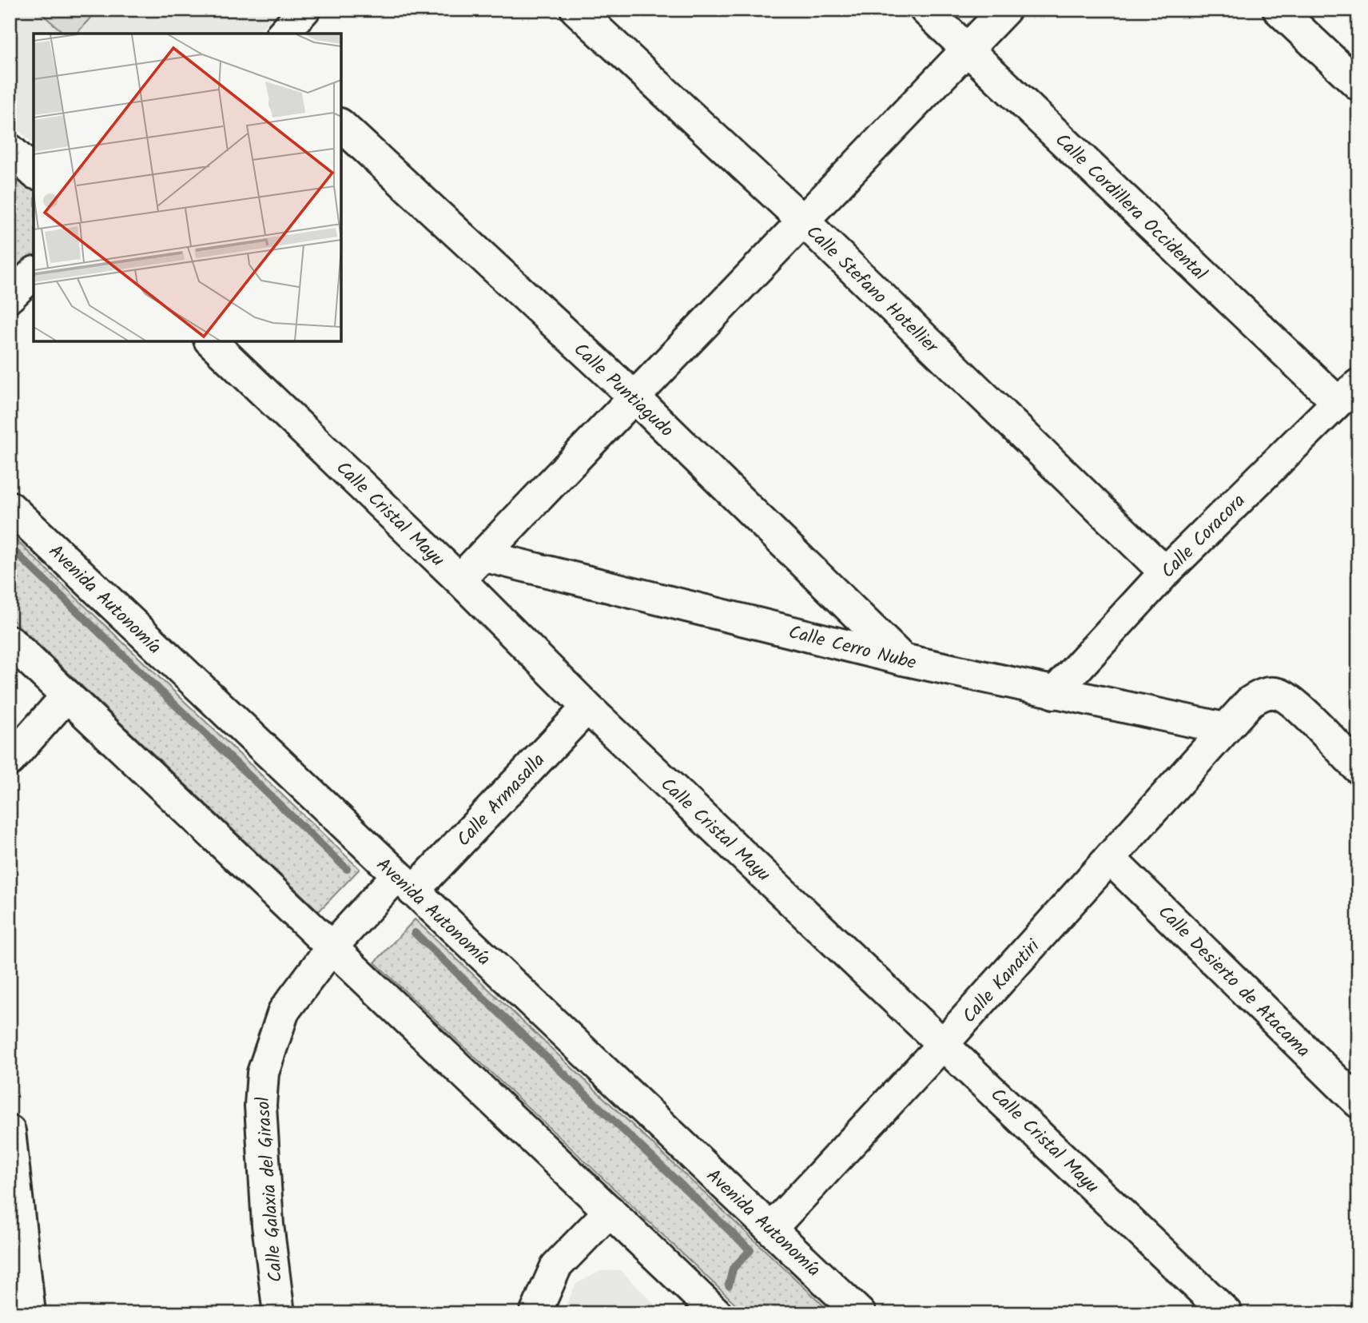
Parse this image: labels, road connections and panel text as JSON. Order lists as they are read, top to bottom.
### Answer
{
  "streets": {
    "street": [
      "Calle Cordillera Occidental",
      "Calle Stefano Hotellier",
      "Calle Puntiagudo",
      "Calle Cristal Mayu",
      "Calle Coracora",
      "Avenida Autonomía",
      "Calle Cerro Nube",
      "Calle Armasalla",
      "Calle Kanatiri",
      "Calle Desierto de Atacama",
      "Calle Galaxia del Girasol"
    ]
  },
  "crossings": [
    ["Calle Cordillera Occidental", "Calle Coracora"],
    ["Calle Stefano Hotellier", "Calle Coracora"],
    ["Calle Puntiagudo", "Calle Cerro Nube"],
    ["Calle Cristal Mayu", "Calle Armasalla"],
    ["Calle Cristal Mayu", "Calle Kanatiri"],
    ["Calle Coracora", "Calle Cerro Nube"],
    ["Avenida Autonomía", "Calle Armasalla"],
    ["Avenida Autonomía", "Calle Kanatiri"],
    ["Avenida Autonomía", "Calle Galaxia del Girasol"],
    ["Calle Cerro Nube", "Calle Kanatiri"],
    ["Calle Armasalla", "Calle Galaxia del Girasol"],
    ["Calle Kanatiri", "Calle Desierto de Atacama"]
  ]
}
